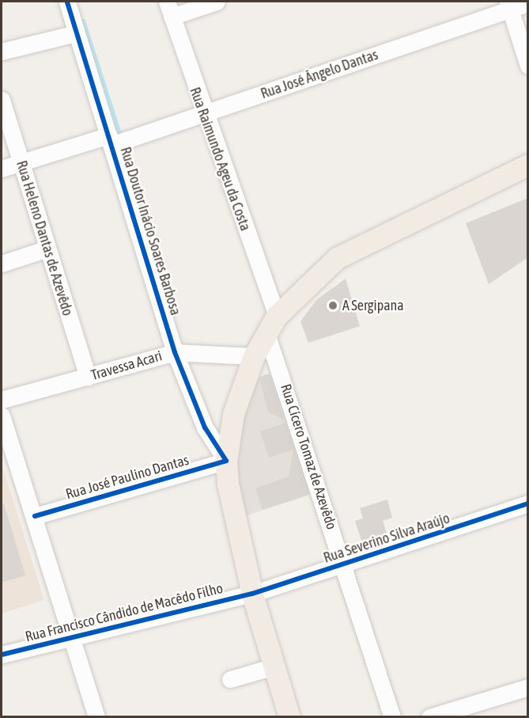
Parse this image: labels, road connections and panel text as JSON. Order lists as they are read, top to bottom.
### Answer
{
  "streets": {
    "main road": ["Rua Doutor Inácio Soares Barbosa"],
    "street": [
      "Rua José Ângelo Dantas",
      "Rua Raimundo Ageu da Costa",
      "Rua Heleno Dantas de Azevêdo",
      "Travessa Acari",
      "Rua Cícero Tomaz de Azevêdo",
      "Rua José Paulino Dantas",
      "Rua Severino Silva Araújo",
      "Rua Francisco Cândido de Macêdo Filho"
    ]
  },
  "crossings": [
    ["Rua José Ângelo Dantas", "Rua Raimundo Ageu da Costa"],
    ["Rua José Ângelo Dantas", "Rua Doutor Inácio Soares Barbosa"],
    ["Rua José Ângelo Dantas", "Rua Heleno Dantas de Azevêdo"],
    ["Rua Raimundo Ageu da Costa", "Rua Cícero Tomaz de Azevêdo"],
    ["Rua Doutor Inácio Soares Barbosa", "Travessa Acari"],
    ["Rua Doutor Inácio Soares Barbosa", "Rua José Paulino Dantas"],
    ["Rua Doutor Inácio Soares Barbosa", "Rua Severino Silva Araújo"],
    ["Rua Doutor Inácio Soares Barbosa", "Rua Francisco Cândido de Macêdo Filho"],
    ["Rua Heleno Dantas de Azevêdo", "Travessa Acari"],
    ["Rua Cícero Tomaz de Azevêdo", "Rua Severino Silva Araújo"],
    ["Rua Severino Silva Araújo", "Rua Francisco Cândido de Macêdo Filho"]
  ],
  "places": ["A Sergipana"]
}
